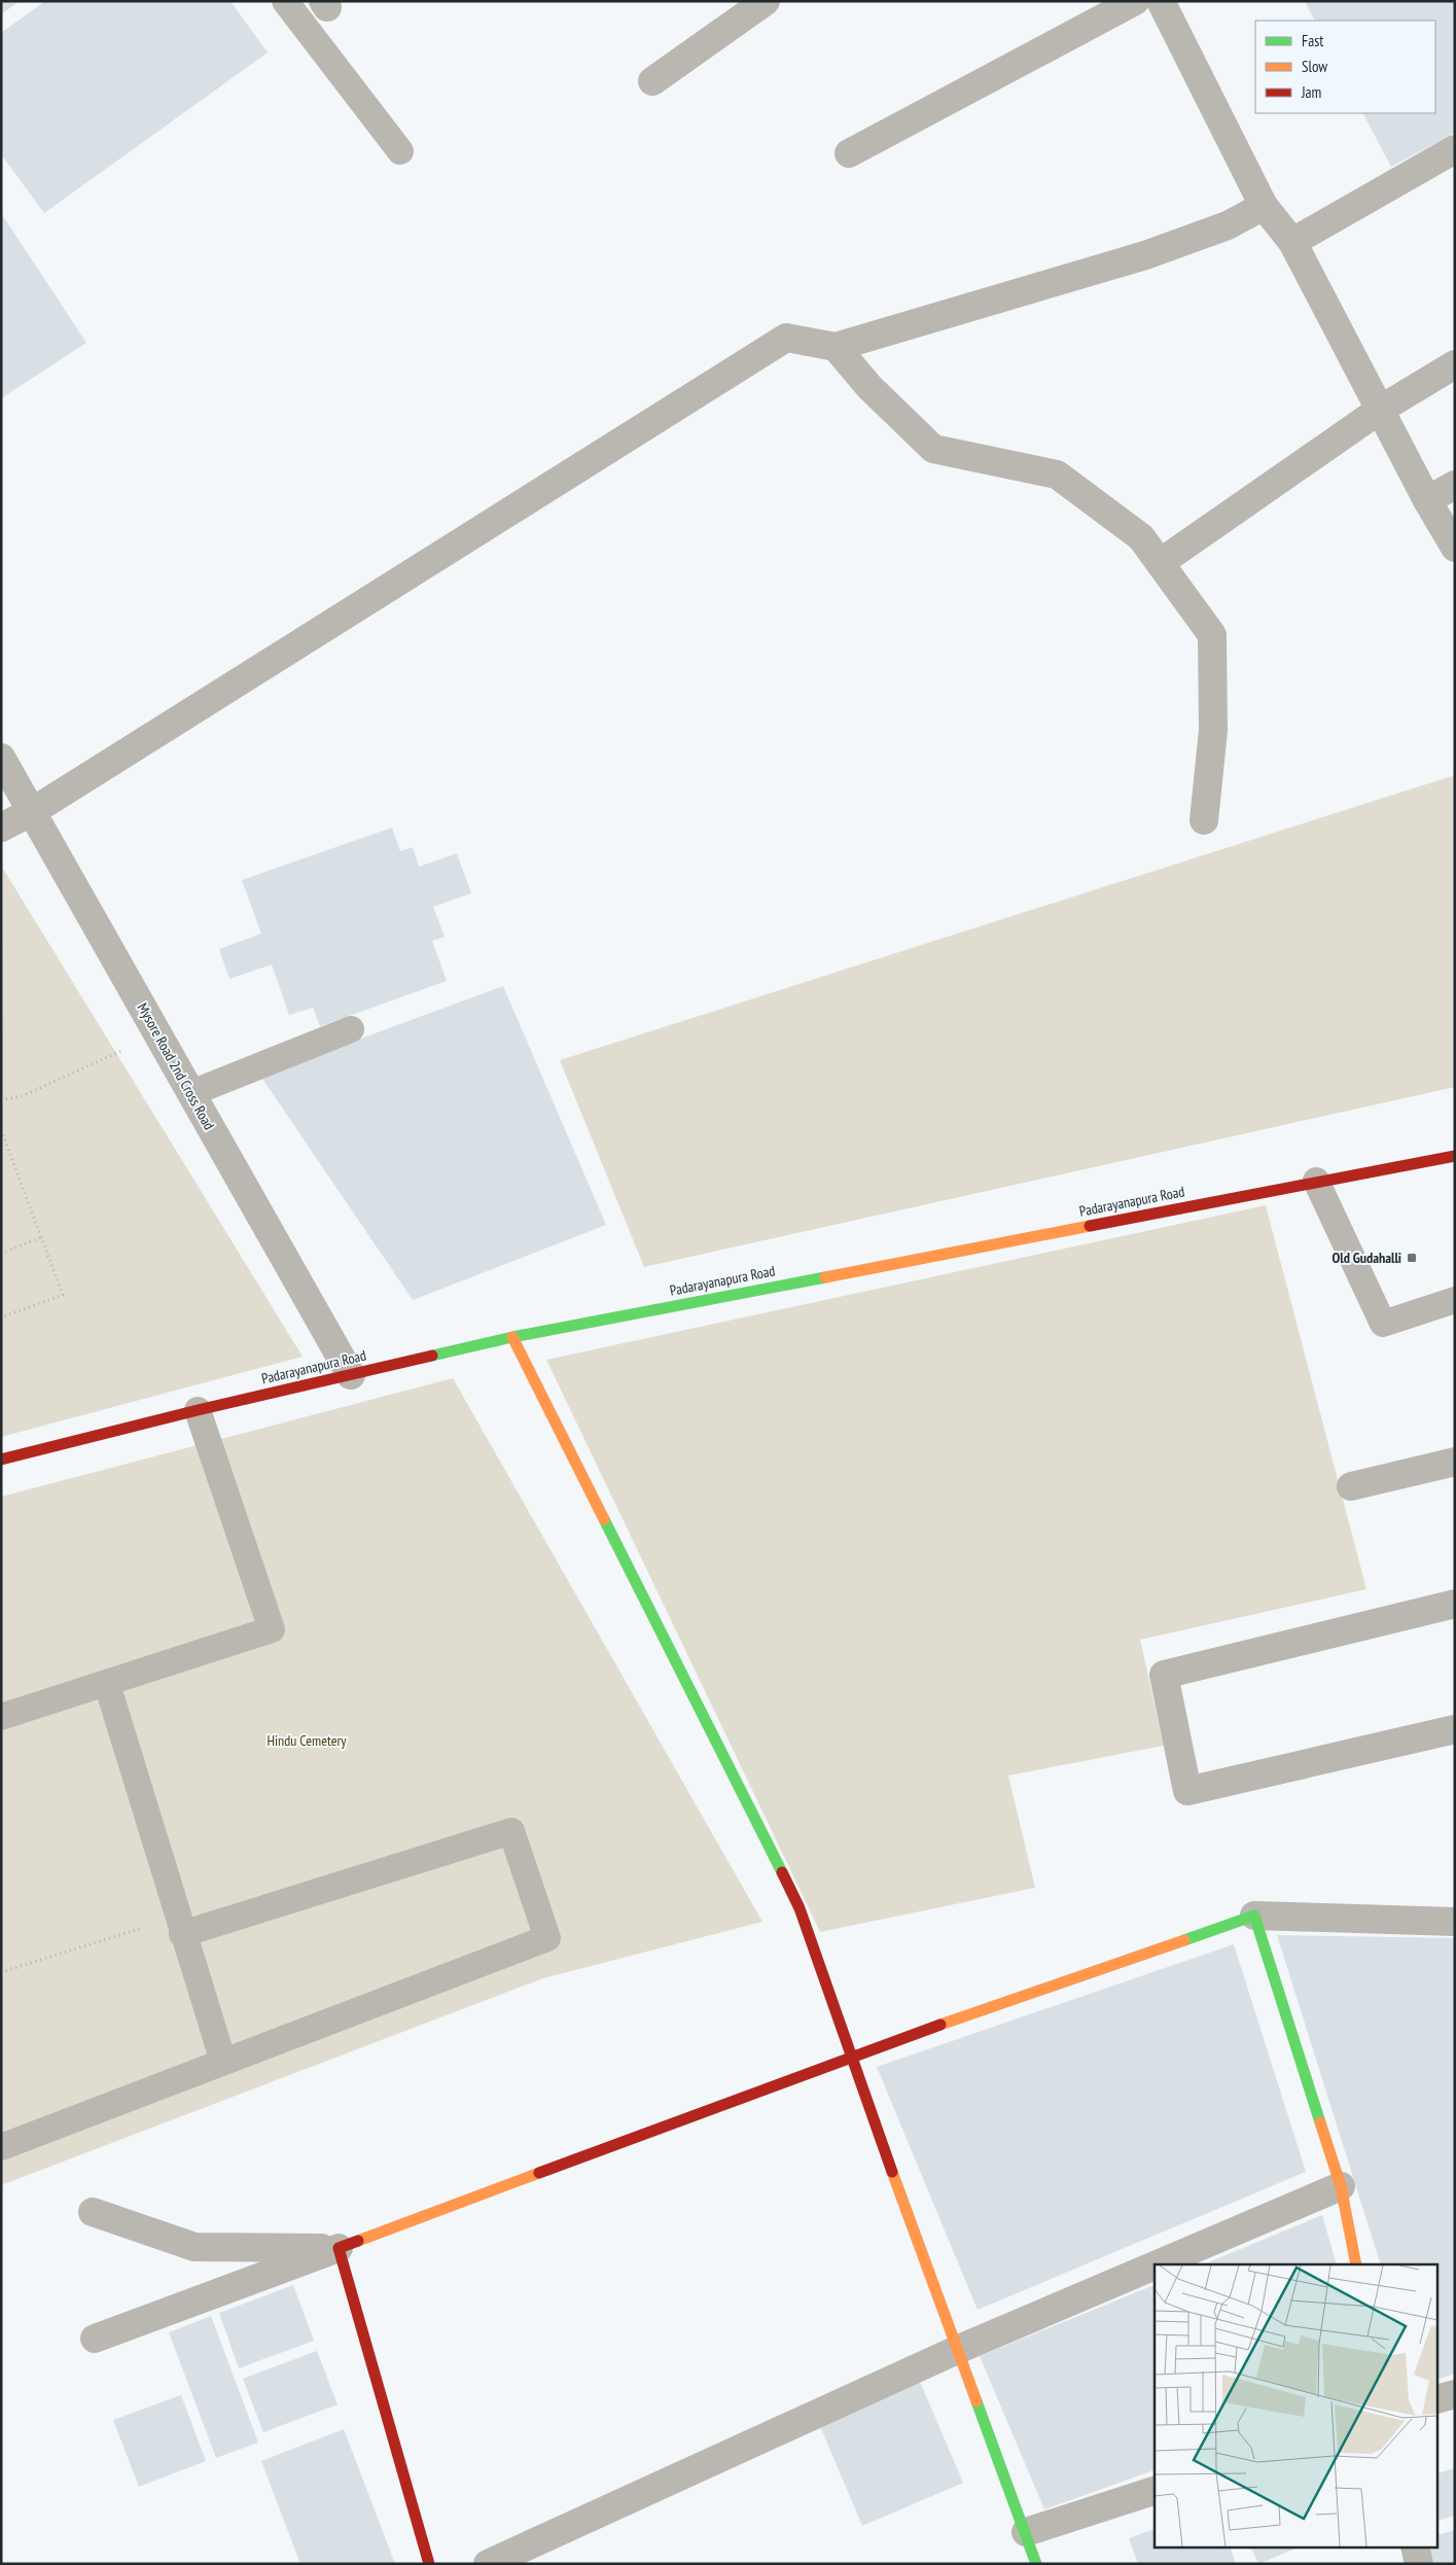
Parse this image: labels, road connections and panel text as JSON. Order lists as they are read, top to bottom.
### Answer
{
  "streets": {
    "street": ["Mysore Road 2nd Cross Road", "Padarayanapura Road"]
  },
  "crossings": [
    ["Mysore Road 2nd Cross Road", "Padarayanapura Road"]
  ],
  "parks": ["Hindu Cemetery"],
  "places": {
    "transit": ["Old Gudahalli"]
  },
  "legend": ["Fast", "Slow", "Jam"]
}
